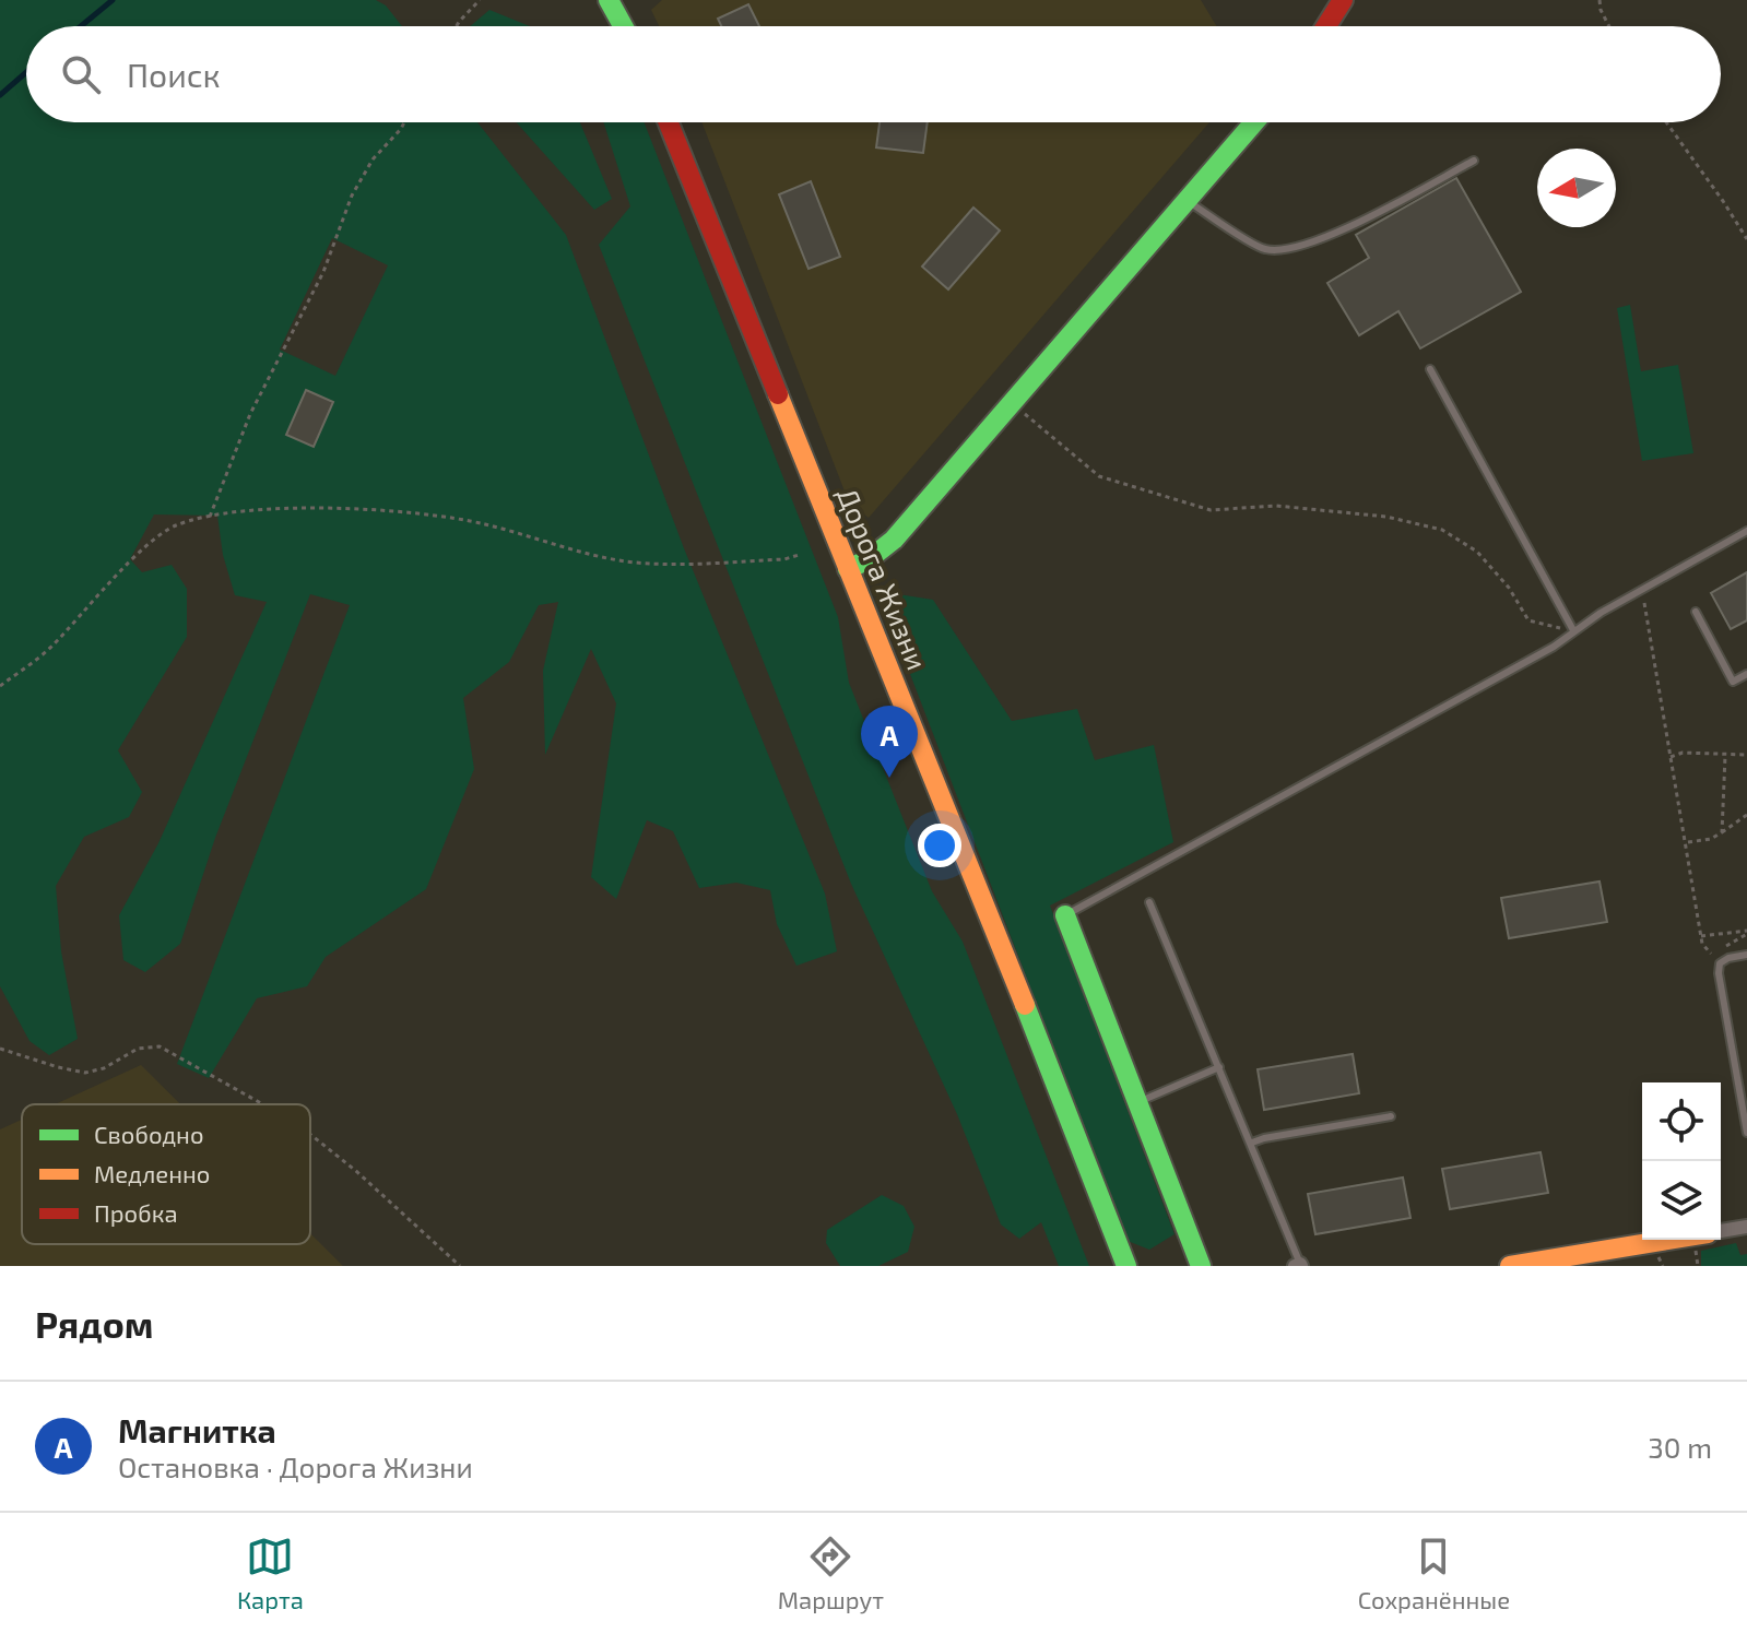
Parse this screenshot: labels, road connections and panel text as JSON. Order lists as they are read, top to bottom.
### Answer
{
  "streets": {
    "main road": ["Дорога Жизни"]
  },
  "legend": ["Свободно", "Медленно", "Пробка"],
  "north": "left",
  "page": {
    "search": "Поиск",
    "pins": "A",
    "heading": "Рядом",
    "list": [
      {
        "mark": "A",
        "name": "Магнитка",
        "note": "Остановка · Дорога Жизни",
        "value": "30 m"
      }
    ],
    "nav": ["Карта", "Маршрут", "Сохранённые"]
  }
}
